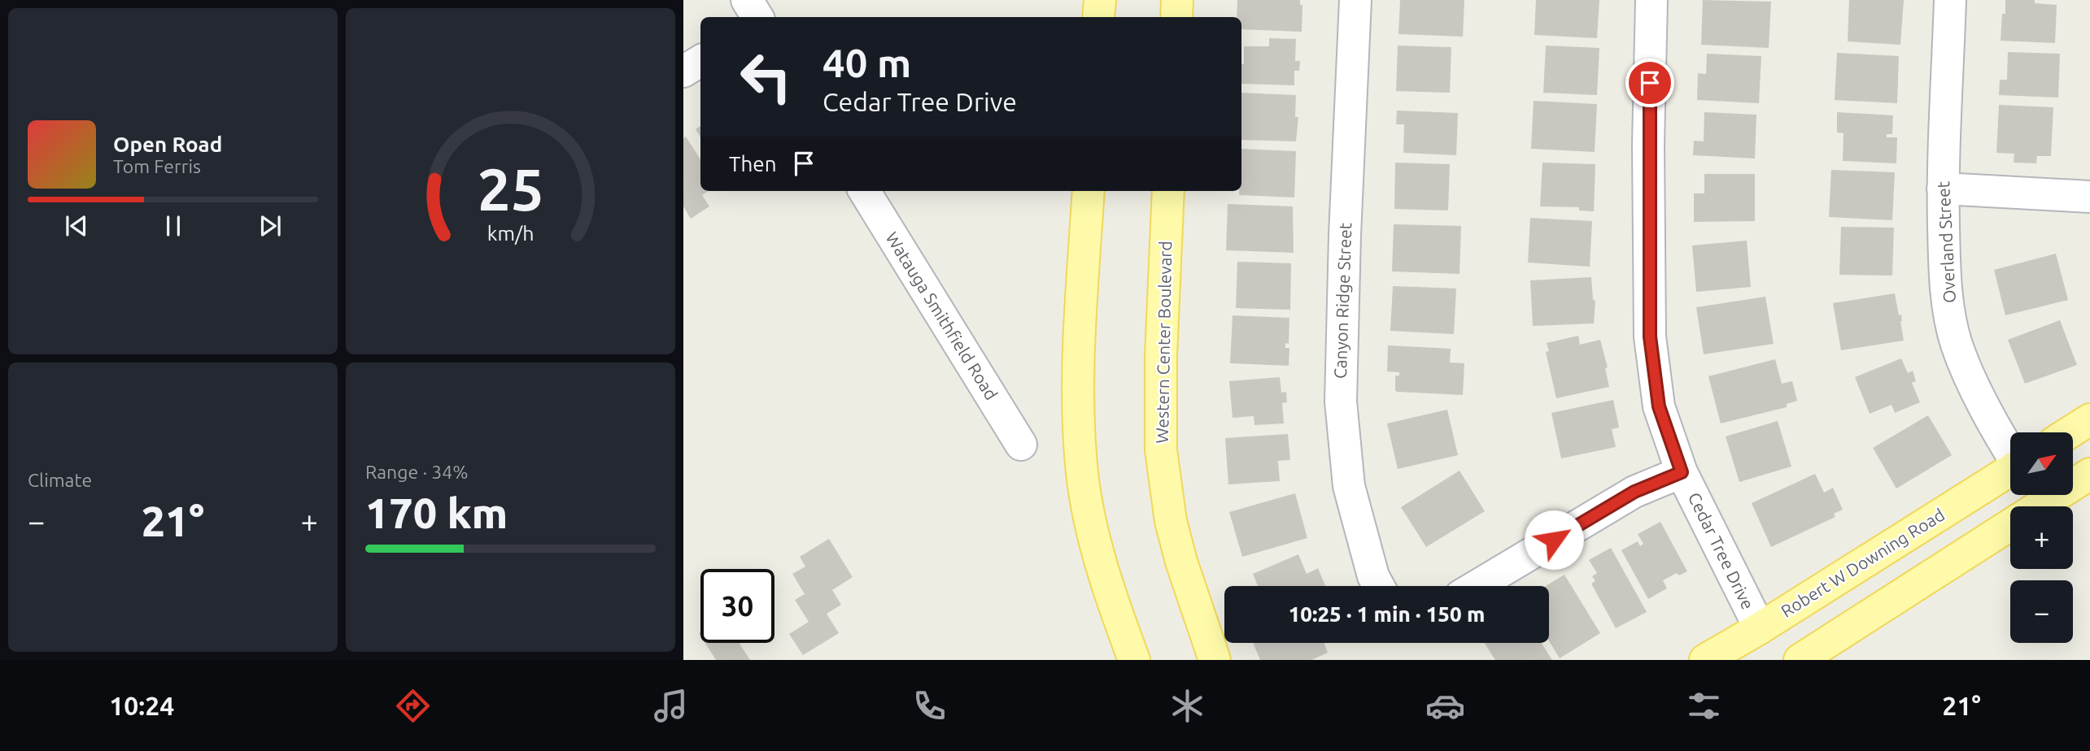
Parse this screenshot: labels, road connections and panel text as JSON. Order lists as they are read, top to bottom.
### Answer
{
  "streets": {
    "main road": ["Western Center Boulevard", "Robert W Downing Road"],
    "street": [
      "Overland Street",
      "Canyon Ridge Street",
      "Watauga Smithfield Road",
      "Cedar Tree Drive"
    ]
  },
  "crossings": [
    ["Cedar Tree Drive", "Robert W Downing Road"]
  ],
  "north": "top right",
  "page": {
    "turn": ["40 m", "Cedar Tree Drive"],
    "song": ["Open Road", "Tom Ferris"],
    "then": "Then",
    "tile": [
      "Climate",
      ["Range · 34%", "170 km"]
    ],
    "map_buttons": ["+", "−"],
    "heat": ["−", "21°", "+"],
    "limit": "30",
    "trip": "10:25 · 1 min · 150 m",
    "tabs": ["10:24", "21°"],
    "gauge": ["25", "km/h"]
  }
}
